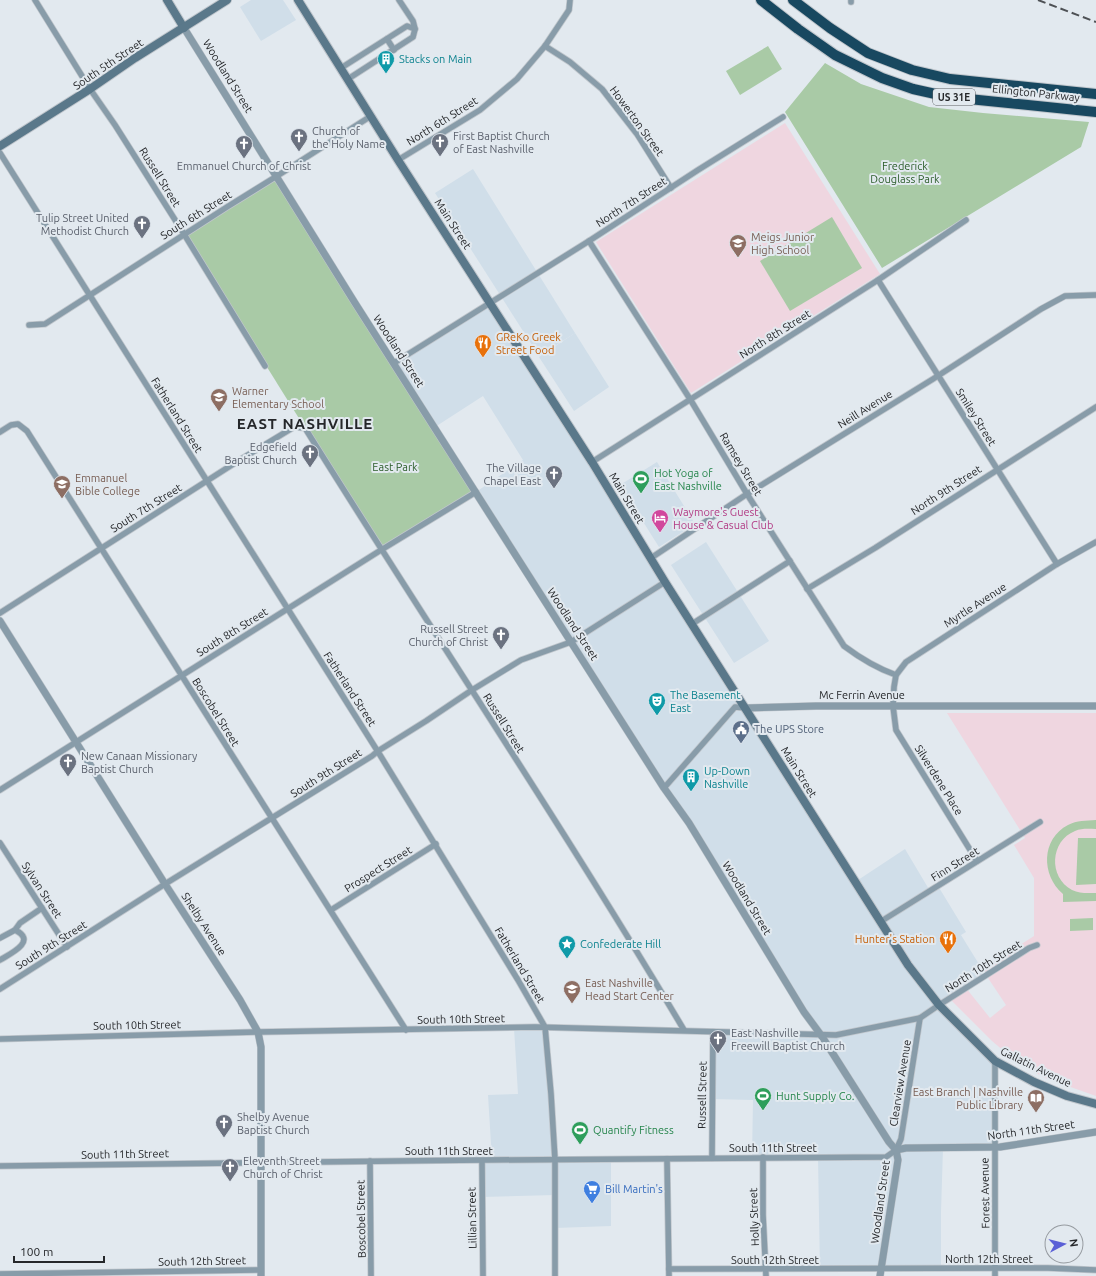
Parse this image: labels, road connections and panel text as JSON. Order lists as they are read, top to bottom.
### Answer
{
  "streets": {
    "highway": ["Ellington Parkway", "US 31E"],
    "main road": [
      "South 5th Street",
      "Woodland Street",
      "Main Street",
      "Gallatin Avenue"
    ],
    "street": [
      "North 6th Street",
      "Howerton Street",
      "Russell Street",
      "North 7th Street",
      "South 6th Street",
      "North 8th Street",
      "Neill Avenue",
      "Fatherland Street",
      "Smiley Street",
      "Ramsey Street",
      "North 9th Street",
      "South 7th Street",
      "Myrtle Avenue",
      "South 8th Street",
      "Mc Ferrin Avenue",
      "Boscobel Street",
      "South 9th Street",
      "Silverdene Place",
      "Finn Street",
      "Prospect Street",
      "Sylvan Street",
      "Shelby Avenue",
      "North 10th Street",
      "South 10th Street",
      "Clearview Avenue",
      "North 11th Street",
      "South 11th Street",
      "Forest Avenue",
      "Holly Street",
      "Lillian Street",
      "North 12th Street",
      "South 12th Street"
    ]
  },
  "crossings": [
    ["South 5th Street", "Woodland Street"],
    ["South 5th Street", "Russell Street"],
    ["Woodland Street", "South 6th Street"],
    ["Woodland Street", "South 8th Street"],
    ["Woodland Street", "Mc Ferrin Avenue"],
    ["Woodland Street", "South 9th Street"],
    ["Woodland Street", "South 10th Street"],
    ["Woodland Street", "Clearview Avenue"],
    ["Woodland Street", "North 11th Street"],
    ["Woodland Street", "South 11th Street"],
    ["Woodland Street", "North 12th Street"],
    ["Woodland Street", "South 12th Street"],
    ["North 6th Street", "Howerton Street"],
    ["North 6th Street", "Main Street"],
    ["Howerton Street", "North 7th Street"],
    ["Russell Street", "South 6th Street"],
    ["Russell Street", "South 7th Street"],
    ["Russell Street", "South 8th Street"],
    ["Russell Street", "South 9th Street"],
    ["Russell Street", "South 10th Street"],
    ["Russell Street", "South 11th Street"],
    ["North 7th Street", "Main Street"],
    ["North 7th Street", "Ramsey Street"],
    ["South 6th Street", "Main Street"],
    ["South 6th Street", "Fatherland Street"],
    ["Main Street", "North 8th Street"],
    ["Main Street", "Neill Avenue"],
    ["Main Street", "Mc Ferrin Avenue"],
    ["Main Street", "South 9th Street"],
    ["Main Street", "Finn Street"],
    ["Main Street", "North 10th Street"],
    ["Main Street", "Gallatin Avenue"],
    ["North 8th Street", "Smiley Street"],
    ["North 8th Street", "Ramsey Street"],
    ["Neill Avenue", "Smiley Street"],
    ["Neill Avenue", "Ramsey Street"],
    ["Fatherland Street", "South 7th Street"],
    ["Fatherland Street", "South 8th Street"],
    ["Fatherland Street", "South 9th Street"],
    ["Fatherland Street", "Prospect Street"],
    ["Fatherland Street", "South 10th Street"],
    ["Fatherland Street", "South 11th Street"],
    ["Smiley Street", "North 9th Street"],
    ["Smiley Street", "Myrtle Avenue"],
    ["Ramsey Street", "North 9th Street"],
    ["Ramsey Street", "Myrtle Avenue"],
    ["South 7th Street", "Boscobel Street"],
    ["South 8th Street", "Boscobel Street"],
    ["South 8th Street", "Shelby Avenue"],
    ["Mc Ferrin Avenue", "Silverdene Place"],
    ["Boscobel Street", "South 9th Street"],
    ["Boscobel Street", "Prospect Street"],
    ["Boscobel Street", "South 10th Street"],
    ["Boscobel Street", "South 11th Street"],
    ["South 9th Street", "Sylvan Street"],
    ["South 9th Street", "Shelby Avenue"],
    ["Silverdene Place", "Finn Street"],
    ["Shelby Avenue", "South 10th Street"],
    ["Shelby Avenue", "South 11th Street"],
    ["Shelby Avenue", "South 12th Street"],
    ["North 10th Street", "South 10th Street"],
    ["North 10th Street", "Gallatin Avenue"],
    ["North 10th Street", "Clearview Avenue"],
    ["South 10th Street", "Clearview Avenue"],
    ["Gallatin Avenue", "Forest Avenue"],
    ["Clearview Avenue", "North 11th Street"],
    ["Clearview Avenue", "South 11th Street"],
    ["North 11th Street", "South 11th Street"],
    ["North 11th Street", "Forest Avenue"],
    ["South 11th Street", "Holly Street"],
    ["South 11th Street", "Lillian Street"],
    ["Forest Avenue", "North 12th Street"],
    ["Holly Street", "South 12th Street"],
    ["North 12th Street", "South 12th Street"]
  ],
  "districts": ["EAST NASHVILLE"],
  "parks": ["Frederick Douglass Park", "East Park"],
  "places": {
    "building": ["Stacks on Main", "Up-Down Nashville"],
    "church": [
      "Church of the Holy Name",
      "First Baptist Church of East Nashville",
      "Emmanuel Church of Christ",
      "Tulip Street United Methodist Church",
      "Edgefield Baptist Church",
      "The Village Chapel East",
      "Russell Street Church of Christ",
      "New Canaan Missionary Baptist Church",
      "East Nashville Freewill Baptist Church",
      "Shelby Avenue Baptist Church",
      "Eleventh Street Church of Christ"
    ],
    "school or university": [
      "Meigs Junior High School",
      "Warner Elementary School",
      "Emmanuel Bible College",
      "East Nashville Head Start Center"
    ],
    "restaurant": ["GReKo Greek Street Food", "Hunter's Station"],
    "sports": ["Hot Yoga of East Nashville", "Hunt Supply Co.", "Quantify Fitness"],
    "hotel": ["Waymore's Guest House & Casual Club"],
    "theatre": ["The Basement East"],
    "public building": ["The UPS Store"],
    "place": ["Confederate Hill"],
    "library": ["East Branch | Nashville Public Library"],
    "supermarket": ["Bill Martin's"]
  },
  "scale_bar": "100 m",
  "north": "right"
}
